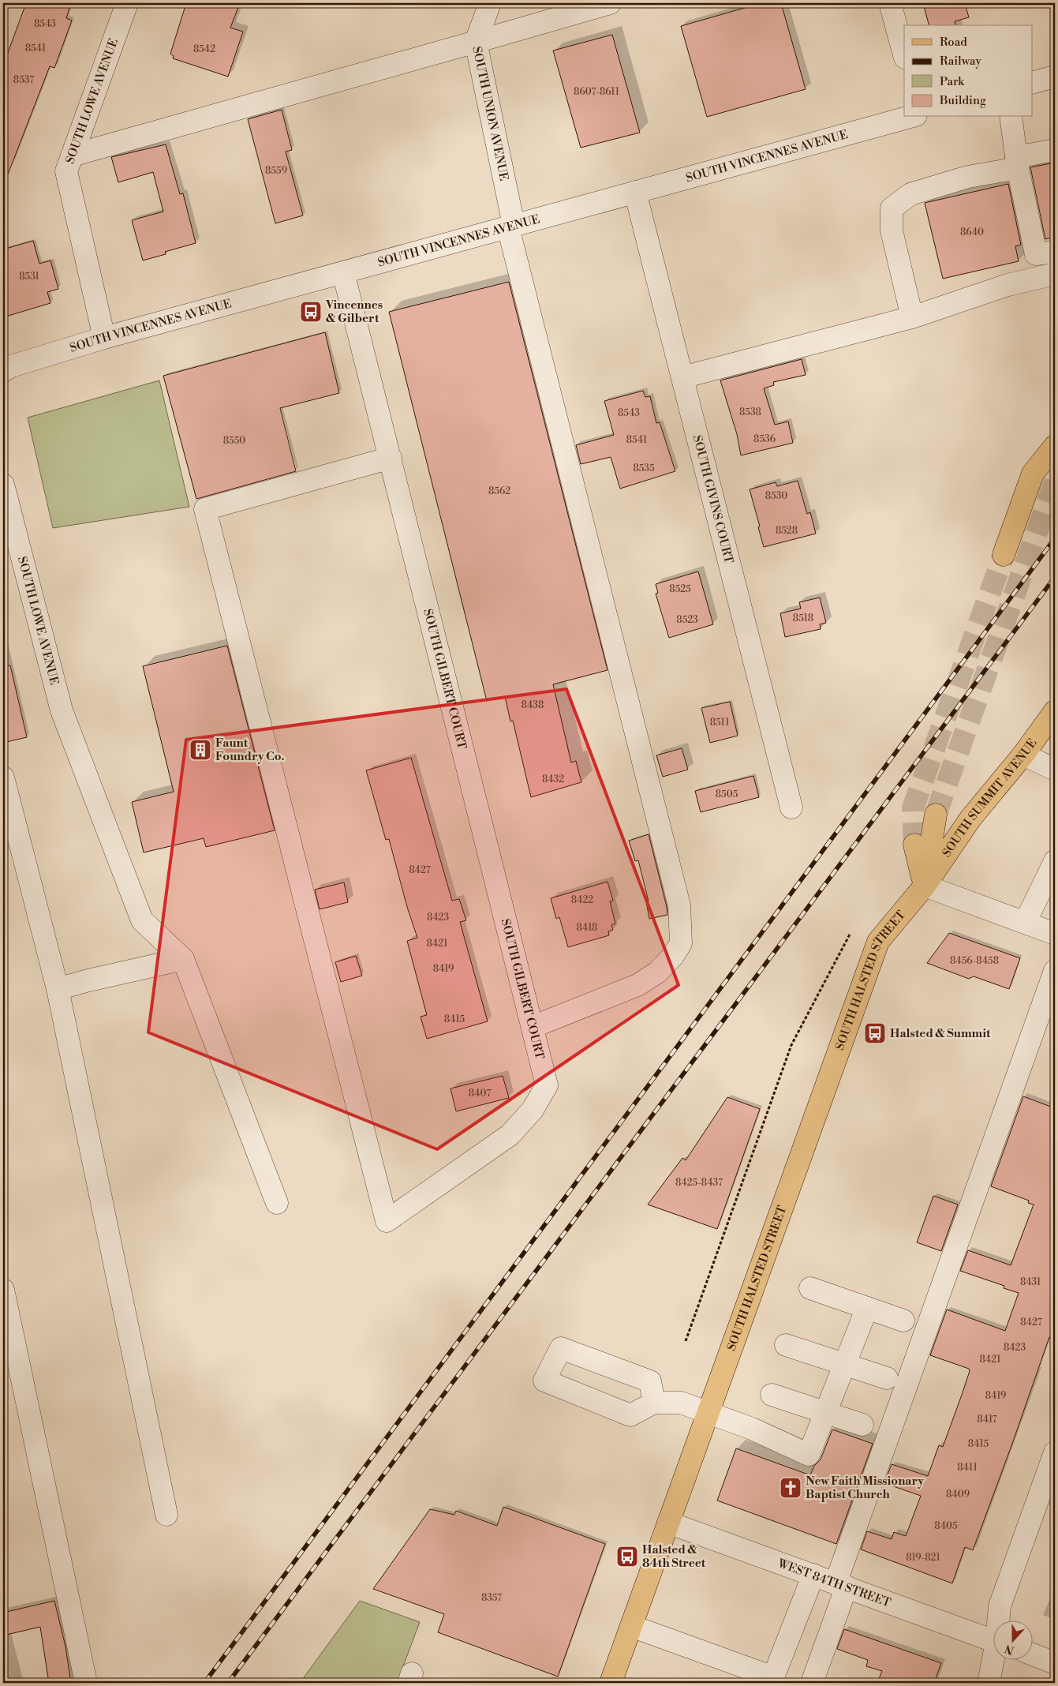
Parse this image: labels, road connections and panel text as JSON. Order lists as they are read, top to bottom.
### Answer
{
  "streets": {
    "main road": ["SOUTH SUMMIT AVENUE", "SOUTH HALSTED STREET"],
    "street": [
      "SOUTH LOWE AVENUE",
      "SOUTH UNION AVENUE",
      "SOUTH VINCENNES AVENUE",
      "SOUTH GIVINS COURT",
      "SOUTH GILBERT COURT",
      "WEST 84TH STREET"
    ]
  },
  "crossings": [
    ["SOUTH LOWE AVENUE", "SOUTH VINCENNES AVENUE"],
    ["SOUTH UNION AVENUE", "SOUTH VINCENNES AVENUE"],
    ["SOUTH UNION AVENUE", "SOUTH GILBERT COURT"],
    ["SOUTH VINCENNES AVENUE", "SOUTH GIVINS COURT"],
    ["SOUTH VINCENNES AVENUE", "SOUTH GILBERT COURT"],
    ["SOUTH SUMMIT AVENUE", "SOUTH HALSTED STREET"],
    ["SOUTH HALSTED STREET", "WEST 84TH STREET"]
  ],
  "places": {
    "bus stop": ["Vincennes & Gilbert", "Halsted & Summit", "Halsted & 84th Street"],
    "building": ["Faunt Foundry Co."],
    "church": ["New Faith Missionary Baptist Church"]
  },
  "house_numbers": [
    "8543",
    "8541",
    "8542",
    "8537",
    "8607-8611",
    "8559",
    "8640",
    "8531",
    "8538",
    "8543",
    "8536",
    "8541",
    "8550",
    "8535",
    "8562",
    "8530",
    "8528",
    "8525",
    "8518",
    "8523",
    "8438",
    "8511",
    "8432",
    "8505",
    "8427",
    "8422",
    "8423",
    "8418",
    "8421",
    "8456-8458",
    "8419",
    "8415",
    "8407",
    "8425-8437",
    "8431",
    "8427",
    "8423",
    "8421",
    "8419",
    "8417",
    "8415",
    "8411",
    "8409",
    "8405",
    "819-821",
    "8357"
  ],
  "legend": [
    "Road",
    "Railway",
    "Park",
    "Building"
  ],
  "north": "bottom"
}
